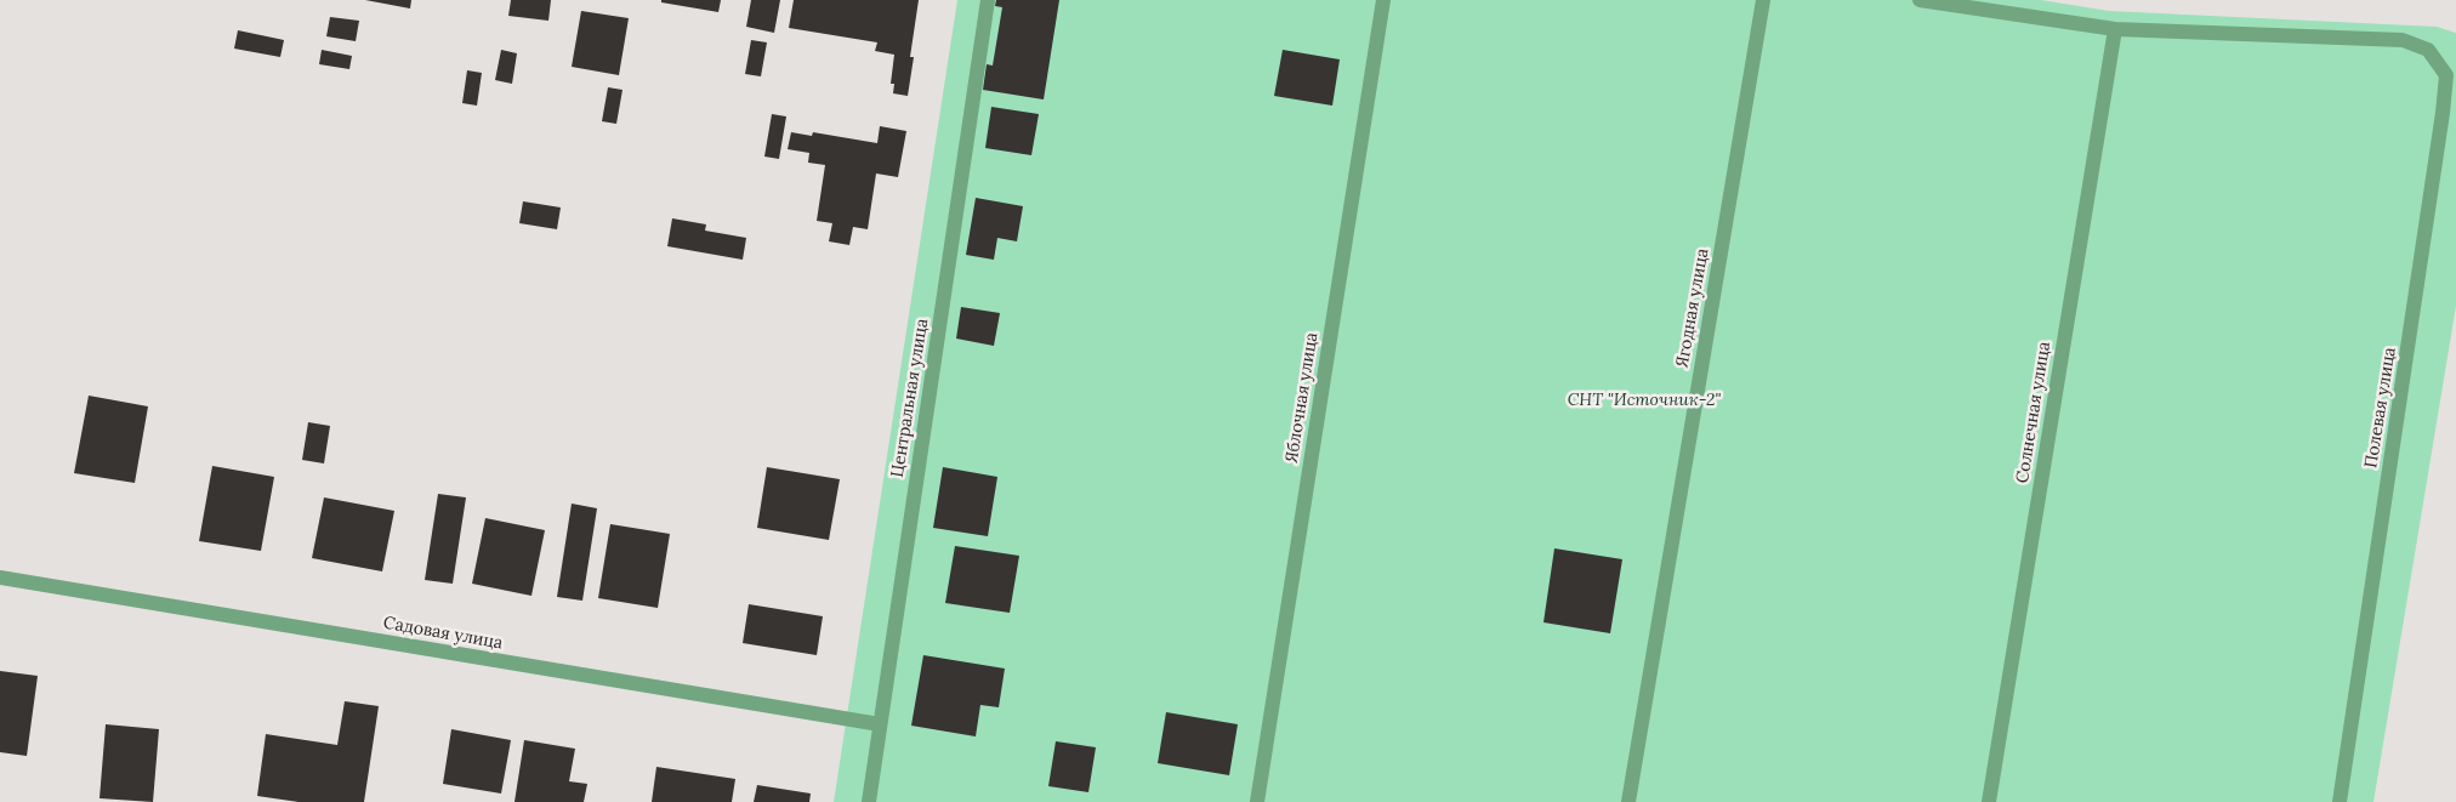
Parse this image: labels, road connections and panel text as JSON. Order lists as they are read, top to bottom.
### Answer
{
  "streets": {
    "street": [
      "Ягодная улица",
      "Центральная улица",
      "Яблочная улица",
      "Полевая улица",
      "Солнечная улица",
      "Садовая улица"
    ]
  },
  "crossings": [
    ["Центральная улица", "Садовая улица"],
    ["Полевая улица", "Солнечная улица"]
  ],
  "parks": ["СНТ \"Источник-2\""]
}
